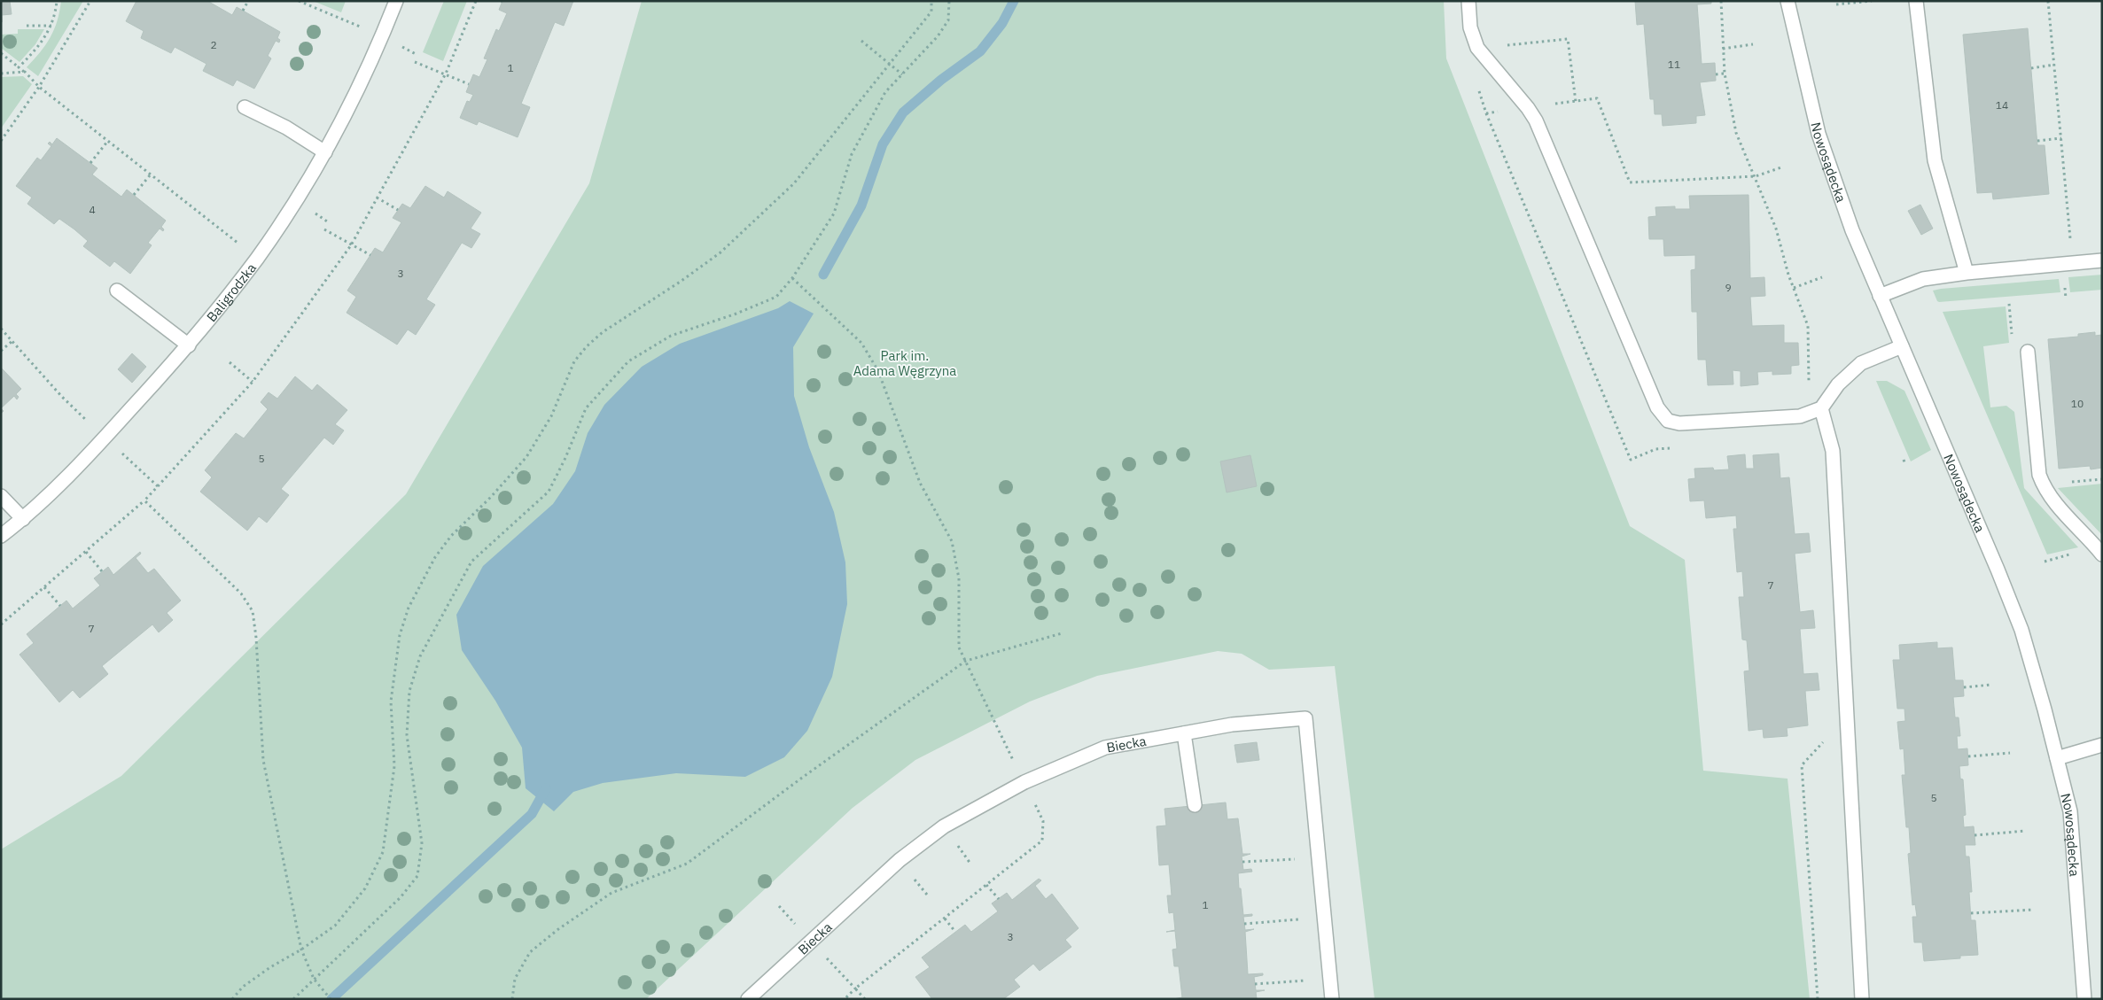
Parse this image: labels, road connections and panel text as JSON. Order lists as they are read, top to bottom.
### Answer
{
  "streets": {
    "street": ["Nowosądecka", "Baligrodzka", "Biecka"]
  },
  "parks": ["Park im. Adama Węgrzyna"],
  "house_numbers": [
    "2",
    "11",
    "1",
    "14",
    "4",
    "3",
    "9",
    "10",
    "5",
    "7",
    "7",
    "5",
    "1",
    "3"
  ]
}
